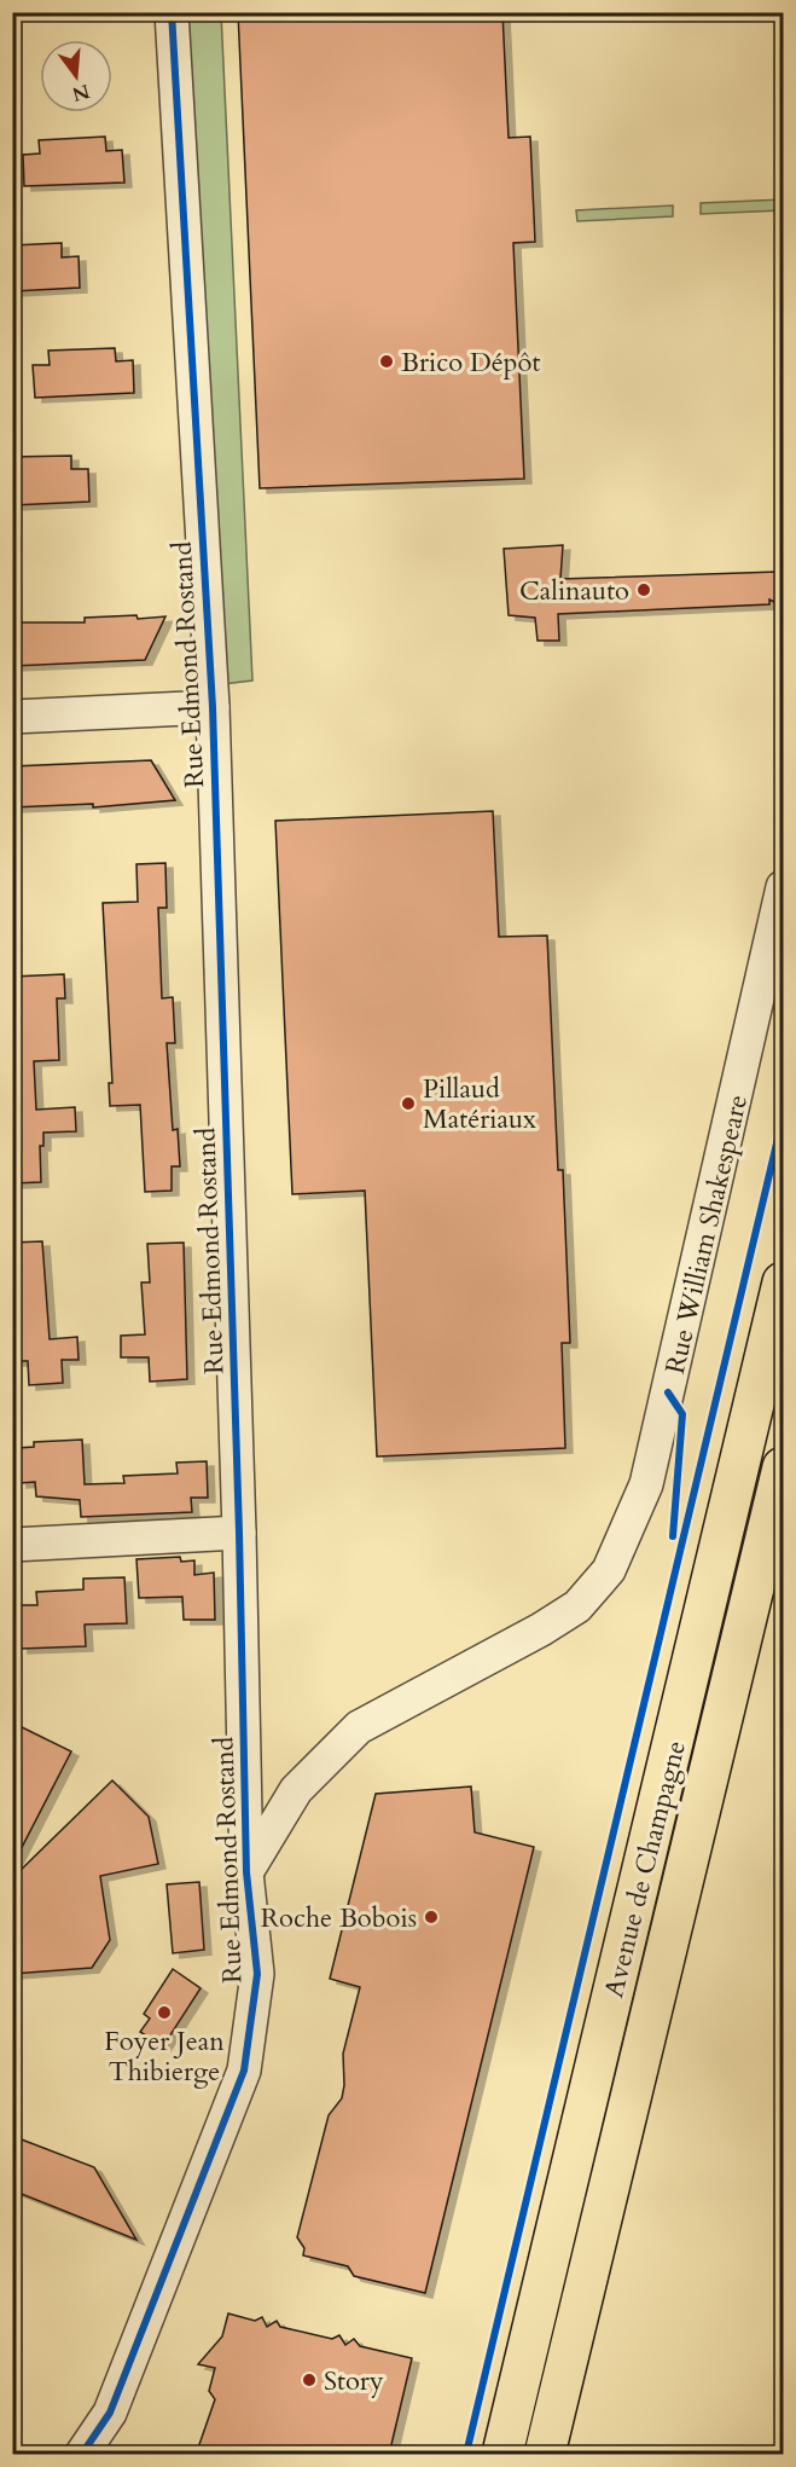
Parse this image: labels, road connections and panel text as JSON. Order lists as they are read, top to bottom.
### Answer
{
  "streets": {
    "main road": ["Avenue de Champagne"],
    "street": ["Rue Edmond Rostand", "Rue William Shakespeare"]
  },
  "crossings": [
    ["Rue Edmond Rostand", "Rue William Shakespeare"]
  ],
  "places": [
    "Brico Dépôt",
    "Calinauto",
    "Pillaud Matériaux",
    "Roche Bobois",
    "Foyer Jean Thibierge",
    "Story"
  ],
  "north": "bottom"
}
